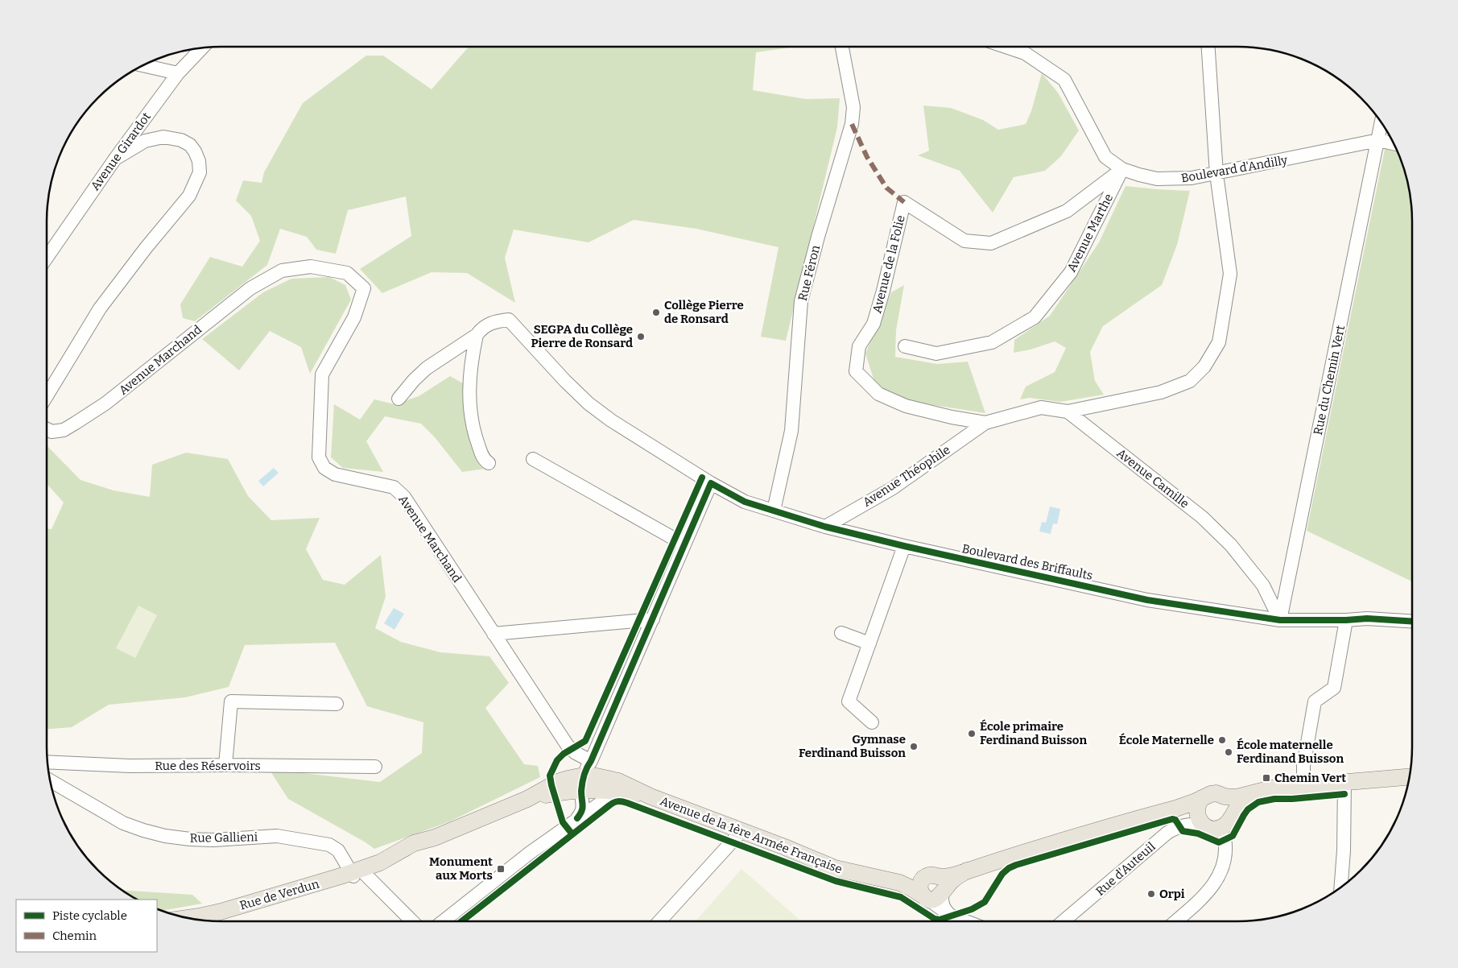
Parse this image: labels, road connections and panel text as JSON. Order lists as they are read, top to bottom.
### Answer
{
  "streets": {
    "main road": ["Avenue de la 1ère Armée Française", "Rue de Verdun"],
    "street": [
      "Avenue Girardot",
      "Boulevard d'Andilly",
      "Avenue Marthe",
      "Avenue de la Folie",
      "Rue Féron",
      "Avenue Marchand",
      "Rue du Chemin Vert",
      "Avenue Théophile",
      "Avenue Camille",
      "Boulevard des Briffaults",
      "Rue des Réservoirs",
      "Rue Gallieni",
      "Rue d'Auteuil"
    ]
  },
  "crossings": [
    ["Boulevard d'Andilly", "Avenue Marthe"],
    ["Boulevard d'Andilly", "Avenue de la Folie"],
    ["Boulevard d'Andilly", "Rue du Chemin Vert"],
    ["Avenue Marthe", "Avenue de la Folie"],
    ["Avenue de la Folie", "Avenue Théophile"],
    ["Avenue de la Folie", "Avenue Camille"],
    ["Rue Féron", "Boulevard des Briffaults"],
    ["Avenue Marchand", "Avenue de la 1ère Armée Française"],
    ["Avenue Marchand", "Rue de Verdun"],
    ["Rue du Chemin Vert", "Avenue Camille"],
    ["Rue du Chemin Vert", "Boulevard des Briffaults"],
    ["Avenue Théophile", "Avenue Camille"],
    ["Avenue Théophile", "Boulevard des Briffaults"],
    ["Avenue Camille", "Boulevard des Briffaults"],
    ["Avenue de la 1ère Armée Française", "Rue d'Auteuil"],
    ["Avenue de la 1ère Armée Française", "Rue de Verdun"],
    ["Rue Gallieni", "Rue de Verdun"]
  ],
  "places": {
    "other": [
      "Collège Pierre de Ronsard",
      "SEGPA du Collège Pierre de Ronsard",
      "École primaire Ferdinand Buisson",
      "École Maternelle",
      "Gymnase Ferdinand Buisson",
      "École maternelle Ferdinand Buisson",
      "Orpi"
    ],
    "transit": ["Chemin Vert", "Monument aux Morts"]
  },
  "legend": ["Piste cyclable", "Chemin"]
}
